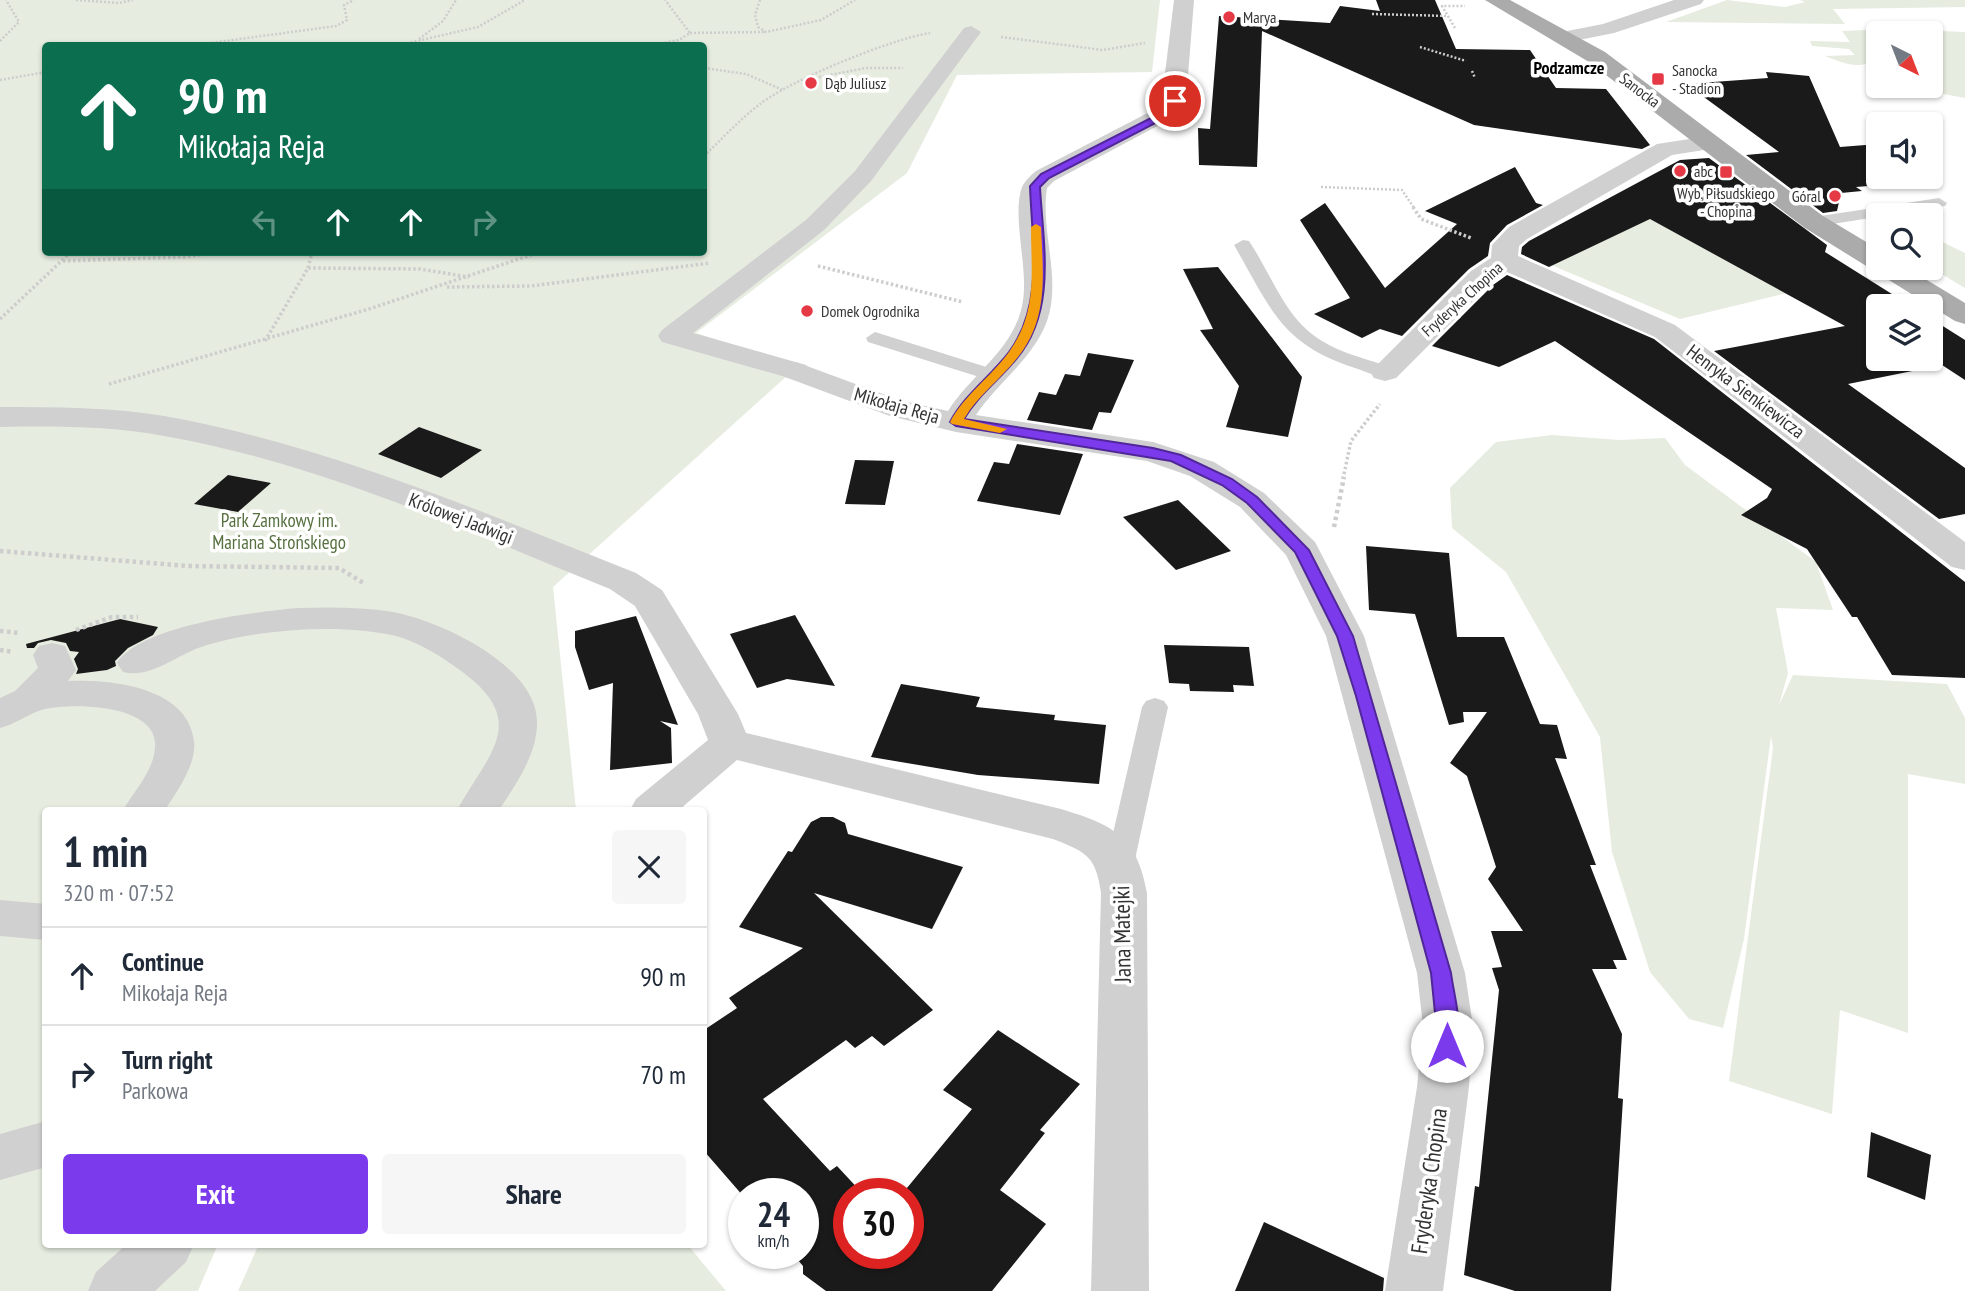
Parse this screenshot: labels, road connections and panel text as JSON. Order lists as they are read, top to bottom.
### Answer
{
  "streets": {
    "main road": ["Sanocka"],
    "street": [
      "Fryderyka Chopina",
      "Henryka Sienkiewicza",
      "Mikołaja Reja",
      "Królowej Jadwigi",
      "Jana Matejki"
    ]
  },
  "crossings": [
    ["Sanocka", "Fryderyka Chopina"],
    ["Fryderyka Chopina", "Henryka Sienkiewicza"],
    ["Fryderyka Chopina", "Mikołaja Reja"],
    ["Królowej Jadwigi", "Jana Matejki"]
  ],
  "districts": ["Podzamcze"],
  "parks": ["Park Zamkowy im. Mariana Strońskiego"],
  "places": {
    "other": [
      "Marya",
      "Dąb Juliusz",
      "abc",
      "Góral",
      "Domek Ogrodnika"
    ],
    "transit": ["Sanocka - Stadion", "Wyb. Piłsudskiego - Chopina"]
  },
  "north": "bottom right",
  "page": {
    "turn": ["90 m", "Mikołaja Reja"],
    "heading": ["1 min", "320 m · 07:52"],
    "list": [
      {
        "name": "Continue",
        "note": "Mikołaja Reja",
        "value": "90 m"
      },
      {
        "name": "Turn right",
        "note": "Parkowa",
        "value": "70 m"
      }
    ],
    "buttons": ["Exit", "Share"],
    "speed": "24 km/h",
    "limit": "30"
  }
}
